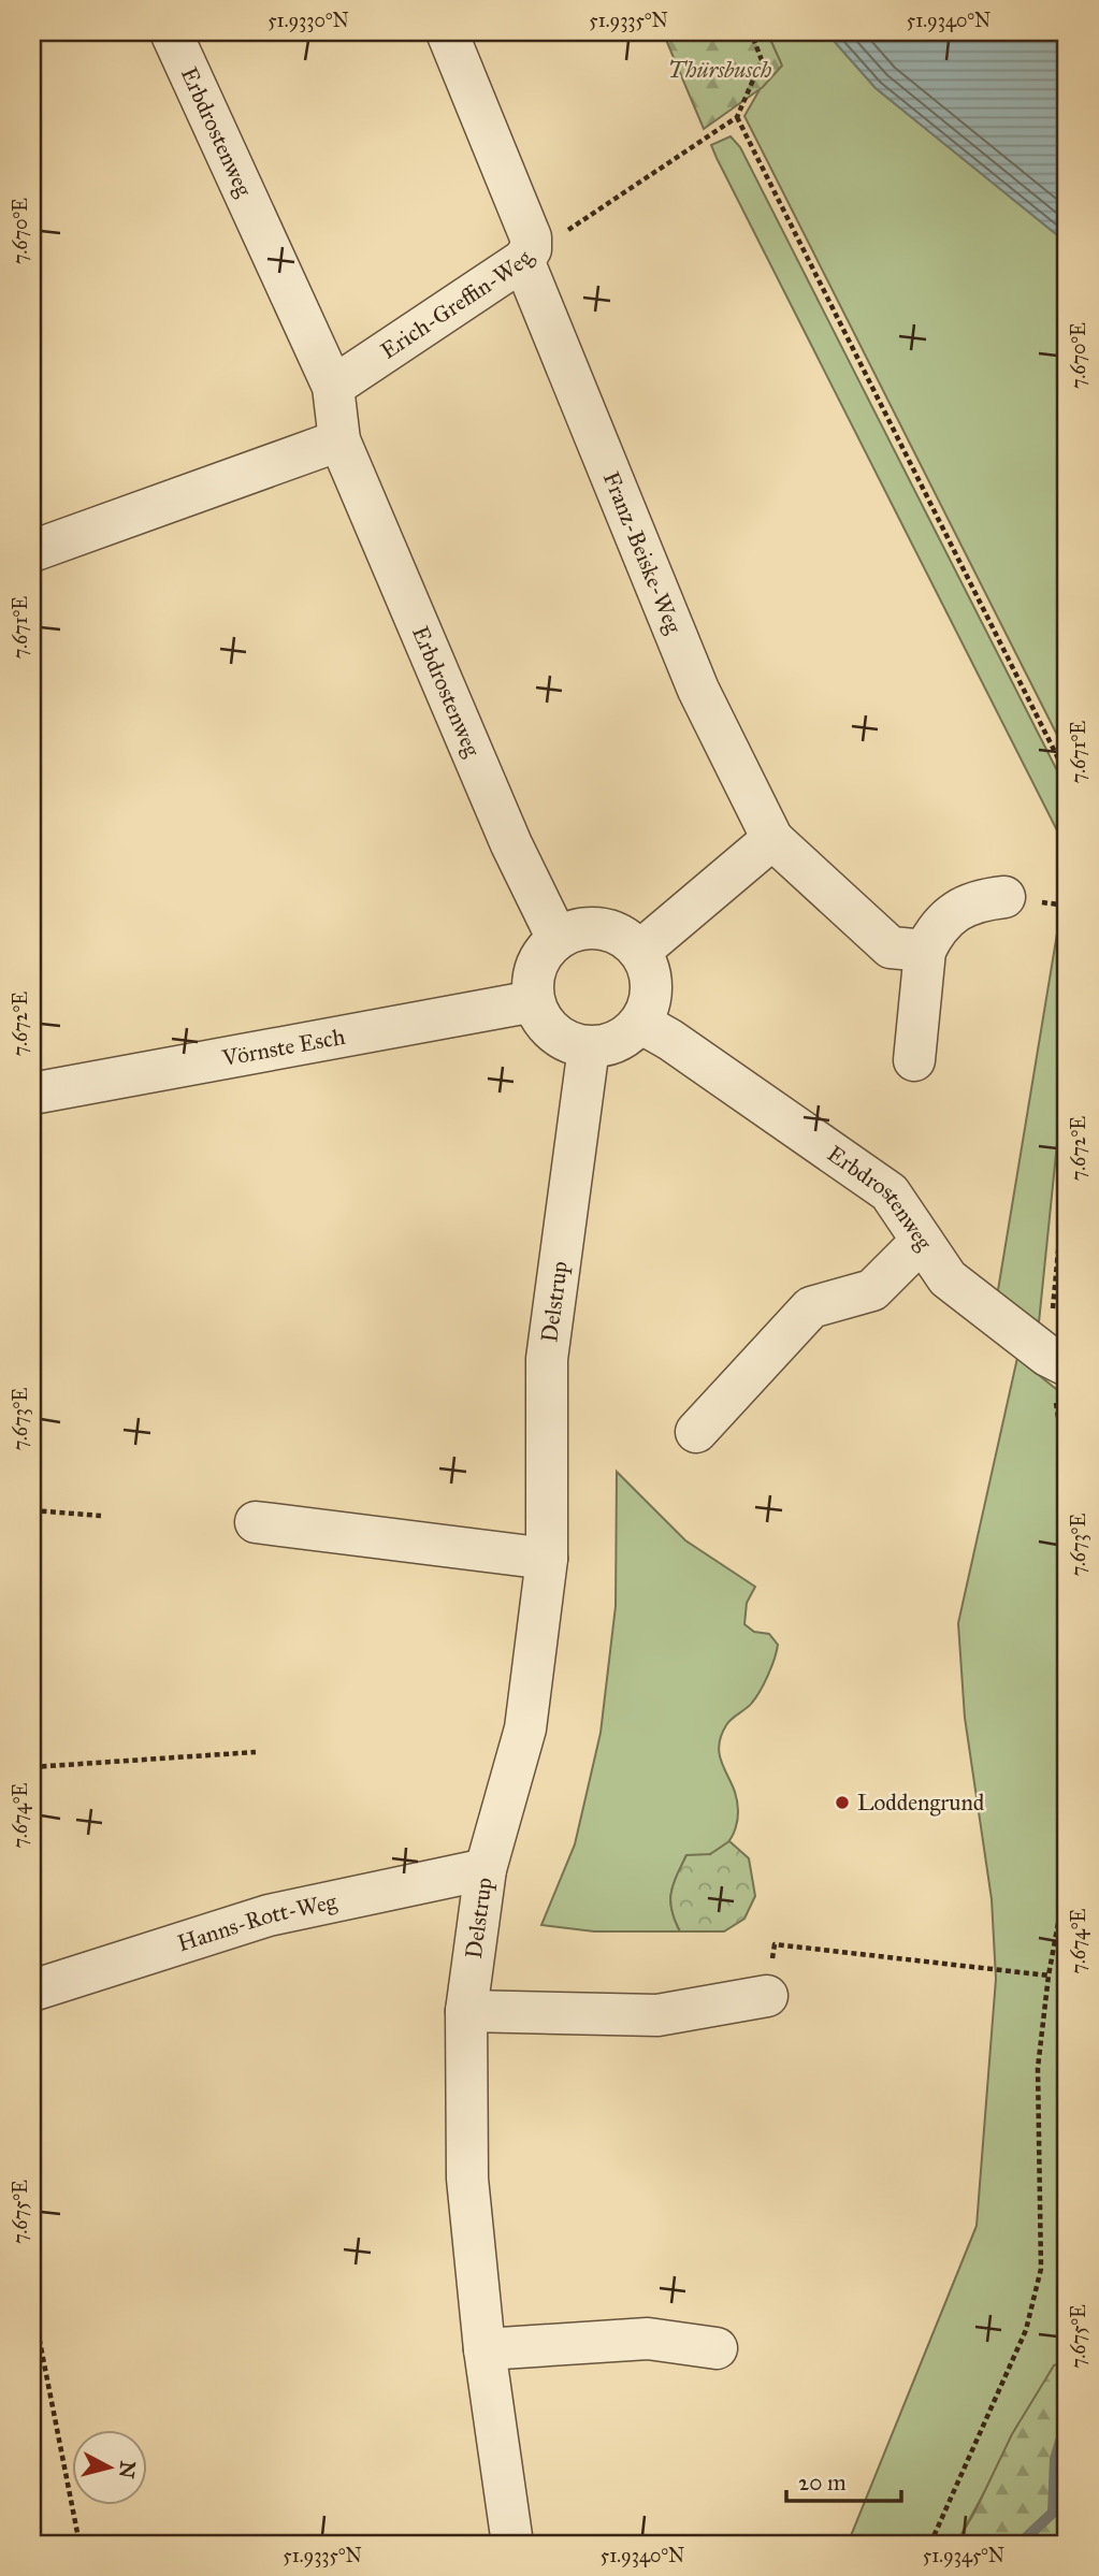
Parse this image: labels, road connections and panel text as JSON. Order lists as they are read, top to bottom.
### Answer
{
  "streets": {
    "street": [
      "Erbdrostenweg",
      "Erich-Greffin-Weg",
      "Franz-Beiske-Weg",
      "Vörnste Esch",
      "Delstrup",
      "Hanns-Rott-Weg"
    ]
  },
  "crossings": [
    ["Erbdrostenweg", "Erich-Greffin-Weg"],
    ["Erbdrostenweg", "Vörnste Esch"],
    ["Erbdrostenweg", "Delstrup"],
    ["Erich-Greffin-Weg", "Franz-Beiske-Weg"],
    ["Vörnste Esch", "Delstrup"],
    ["Delstrup", "Hanns-Rott-Weg"]
  ],
  "parks": ["Thürsbusch"],
  "places": ["Loddengrund"],
  "scale_bar": "20 m",
  "north": "right",
  "coordinates": [
    "51.9330°N",
    "51.9335°N",
    "51.9340°N",
    "7.670°E",
    "7.671°E",
    "7.672°E",
    "7.673°E",
    "7.674°E",
    "7.675°E",
    "51.9345°N"
  ]
}
